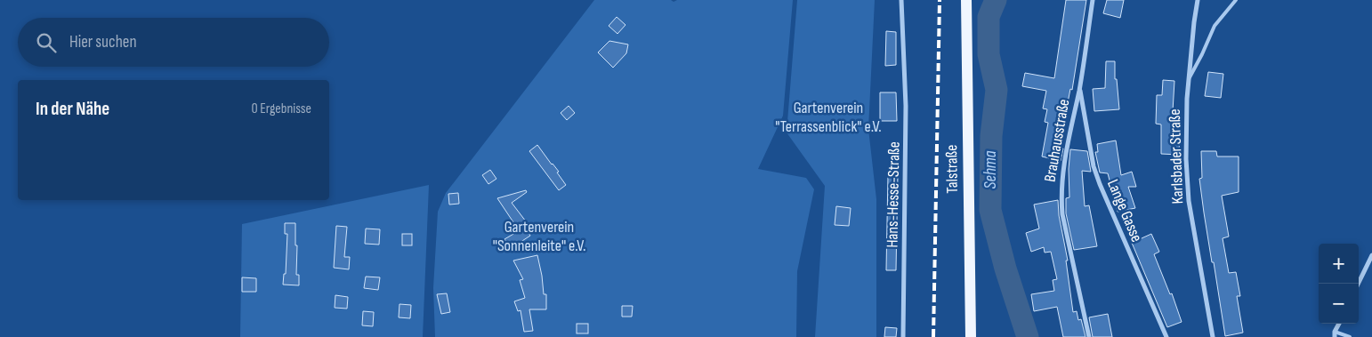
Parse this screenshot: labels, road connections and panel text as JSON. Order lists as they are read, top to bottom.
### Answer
{
  "streets": {
    "main road": ["Talstraße"],
    "street": [
      "Brauhausstraße",
      "Karlsbader Straße",
      "Hans-Hesse-Straße",
      "Lange Gasse"
    ]
  },
  "crossings": [
    ["Brauhausstraße", "Lange Gasse"]
  ],
  "water": ["Sehma"],
  "parks": ["Gartenverein \"Terrassenblick\" e.V.", "Gartenverein \"Sonnenleite\" e.V."],
  "page": {
    "search": "Hier suchen",
    "heading": ["In der Nähe", "0 Ergebnisse"],
    "map_buttons": ["+", "−"]
  }
}
